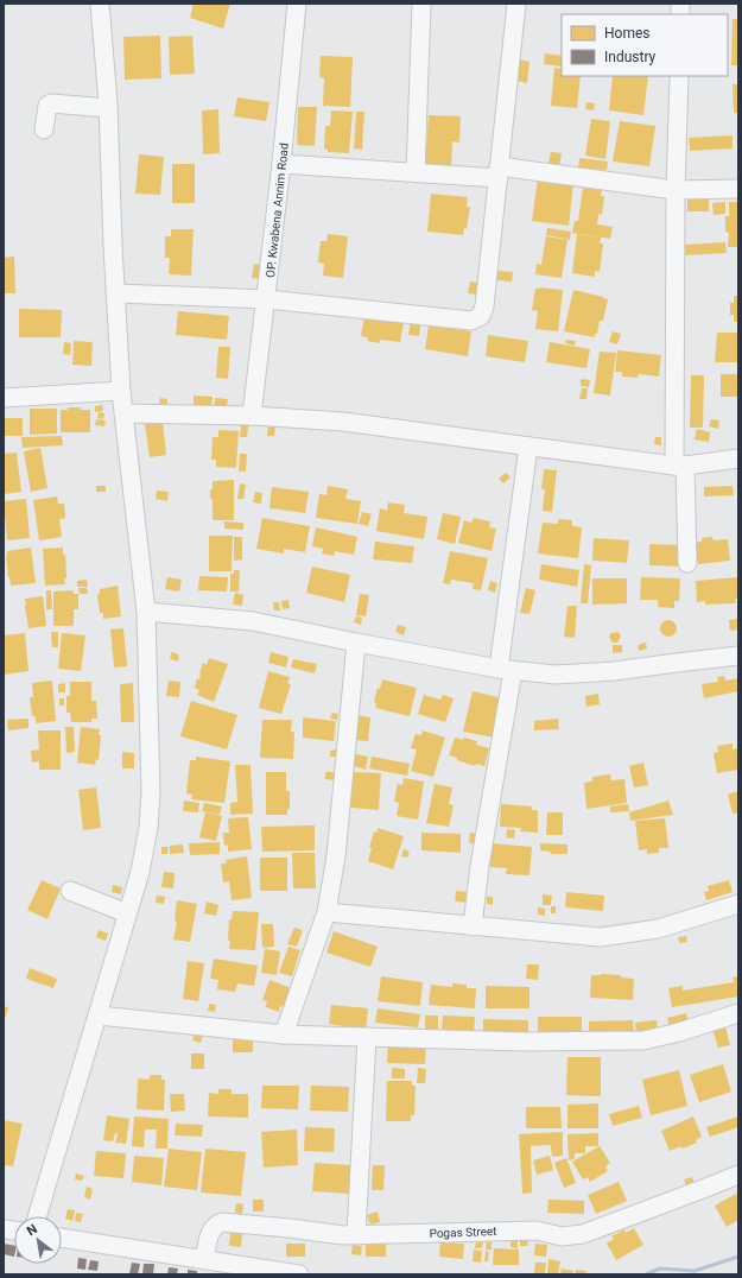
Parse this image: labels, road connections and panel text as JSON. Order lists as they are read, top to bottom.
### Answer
{
  "streets": {
    "street": ["OP. Kwabena Annim Road", "Pogas Street"]
  },
  "legend": ["Homes", "Industry"],
  "north": "top left"
}
